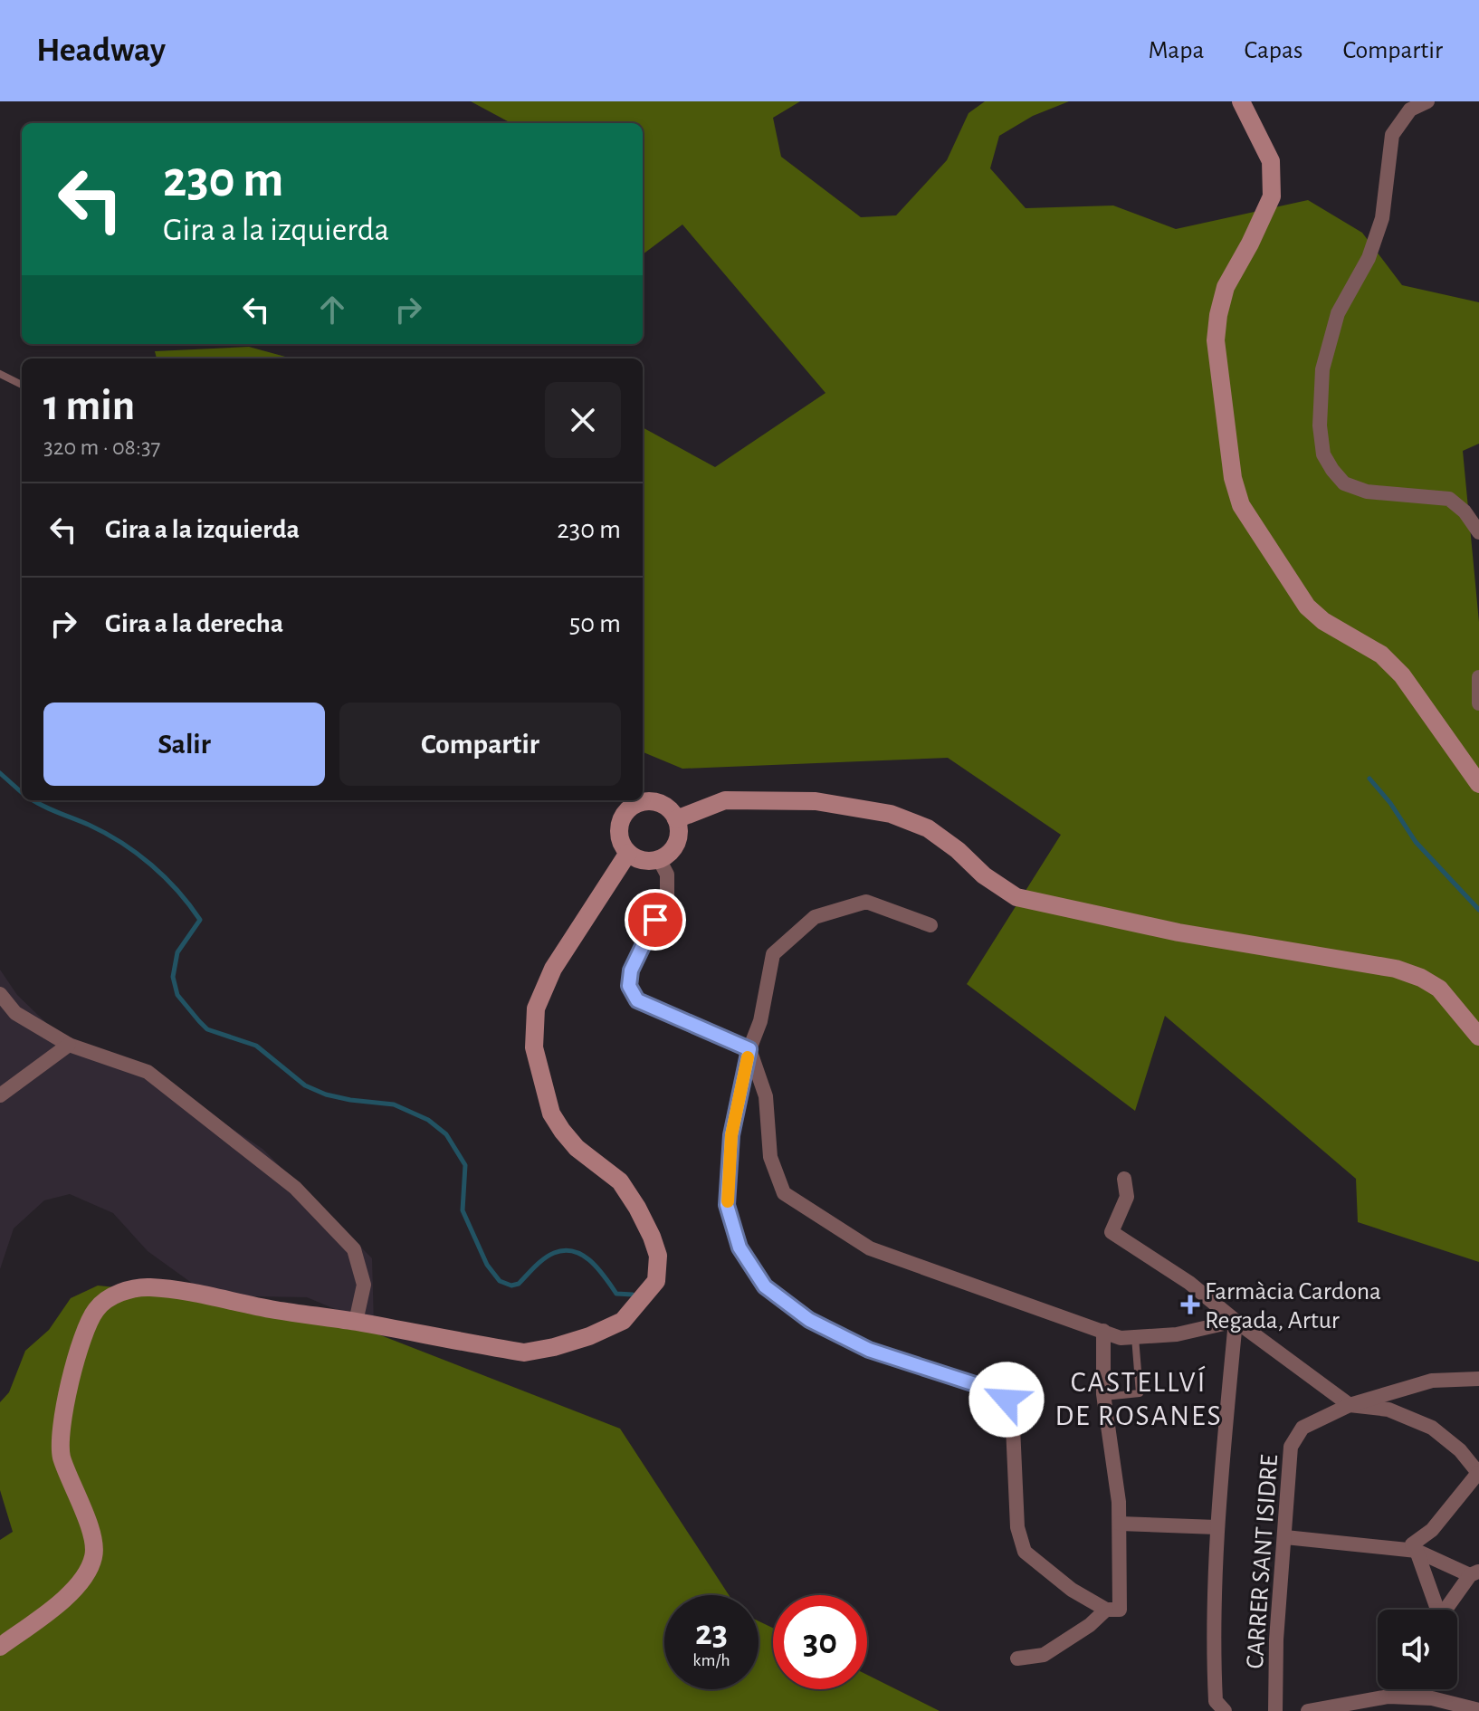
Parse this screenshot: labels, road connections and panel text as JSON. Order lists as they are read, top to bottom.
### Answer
{
  "streets": {
    "street": ["CARRER SANT ISIDRE"]
  },
  "districts": ["CASTELLVÍ DE ROSANES"],
  "places": {
    "health": ["Farmàcia Cardona Regada, Artur"]
  },
  "page": {
    "header": "Headway",
    "nav": ["Mapa", "Capas", "Compartir"],
    "turn": ["230 m", "Gira a la izquierda"],
    "heading": ["1 min", "320 m · 08:37"],
    "list": [
      {
        "name": "Gira a la izquierda",
        "value": "230 m"
      },
      {
        "name": "Gira a la derecha",
        "value": "50 m"
      }
    ],
    "buttons": ["Salir", "Compartir"],
    "speed": "23 km/h",
    "limit": "30"
  }
}
